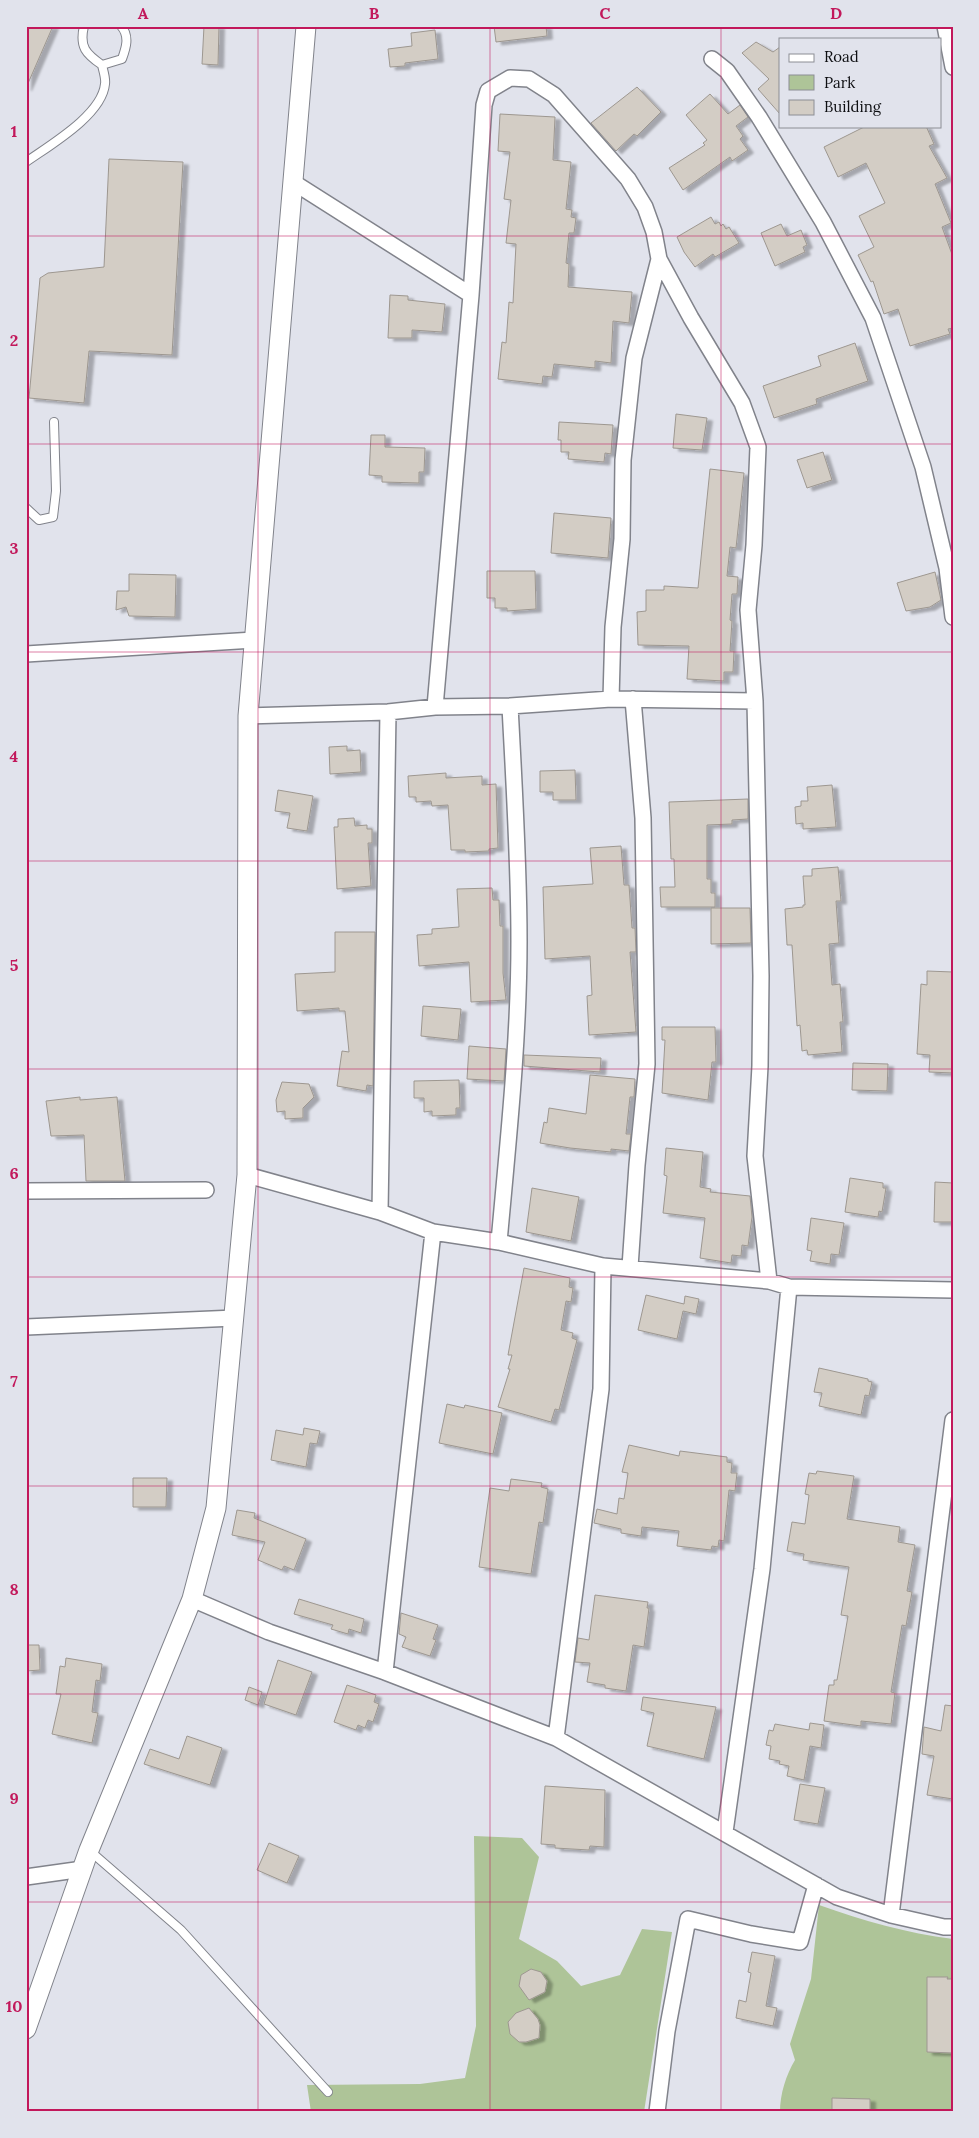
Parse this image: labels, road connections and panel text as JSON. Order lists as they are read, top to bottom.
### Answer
{
  "legend": ["Road", "Park", "Building"],
  "grid": {
    "columns": [
      "A",
      "B",
      "C",
      "D"
    ],
    "rows": [
      "1",
      "2",
      "3",
      "4",
      "5",
      "6",
      "7",
      "8",
      "9",
      "10"
    ]
  }
}
